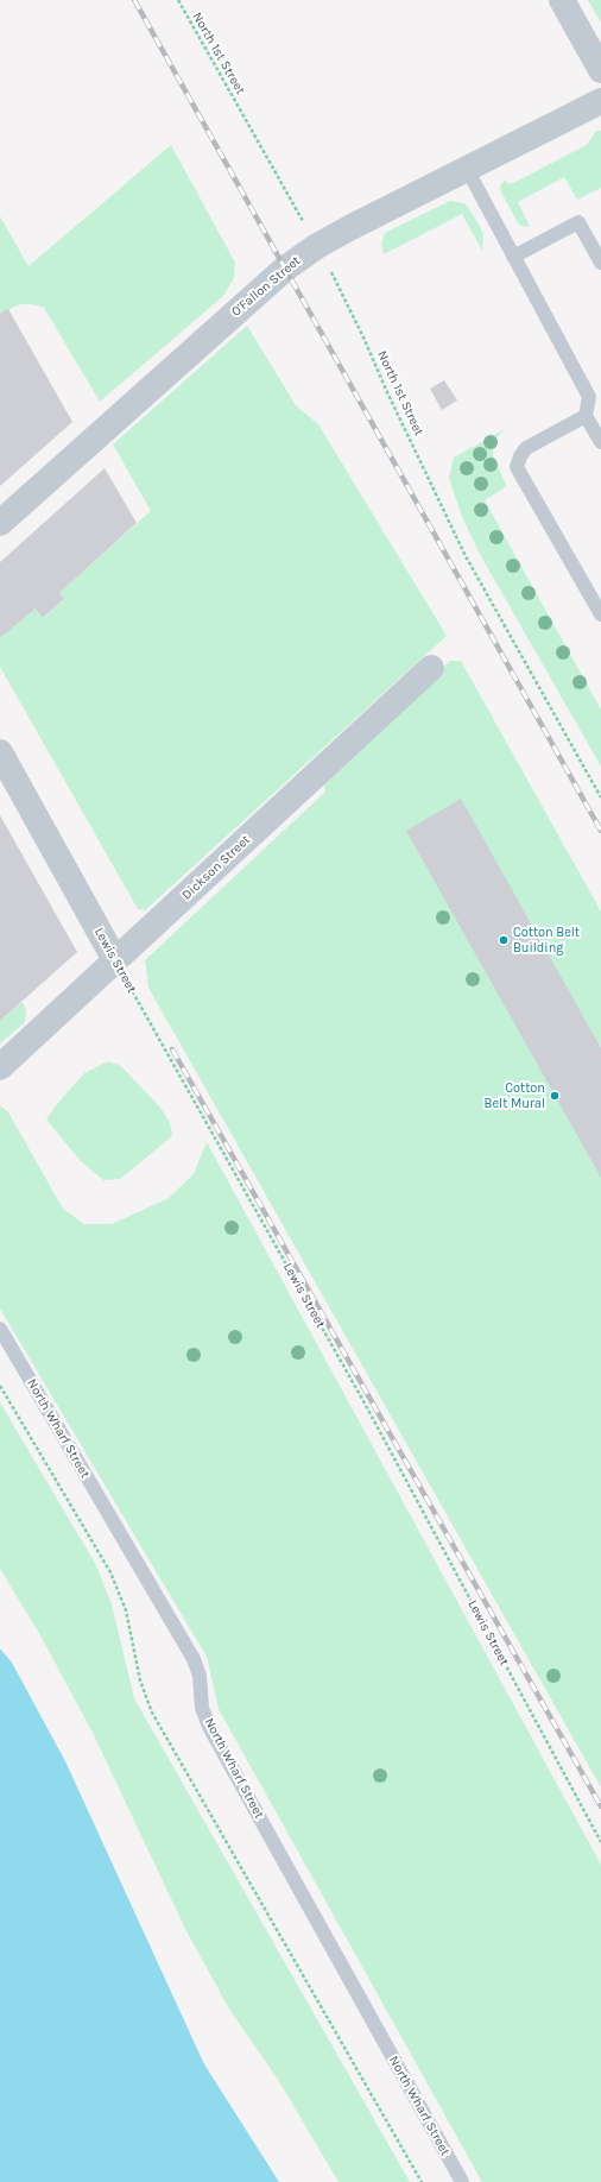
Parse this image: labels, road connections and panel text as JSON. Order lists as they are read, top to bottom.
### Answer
{
  "streets": {
    "street": ["O'Fallon Street", "Dickson Street", "Lewis Street"],
    "lane": ["North Wharf Street"],
    "path": ["North 1st Street"]
  },
  "crossings": [
    ["North 1st Street", "O'Fallon Street"],
    ["Dickson Street", "Lewis Street"]
  ],
  "places": ["Cotton Belt Building", "Cotton Belt Mural"]
}
